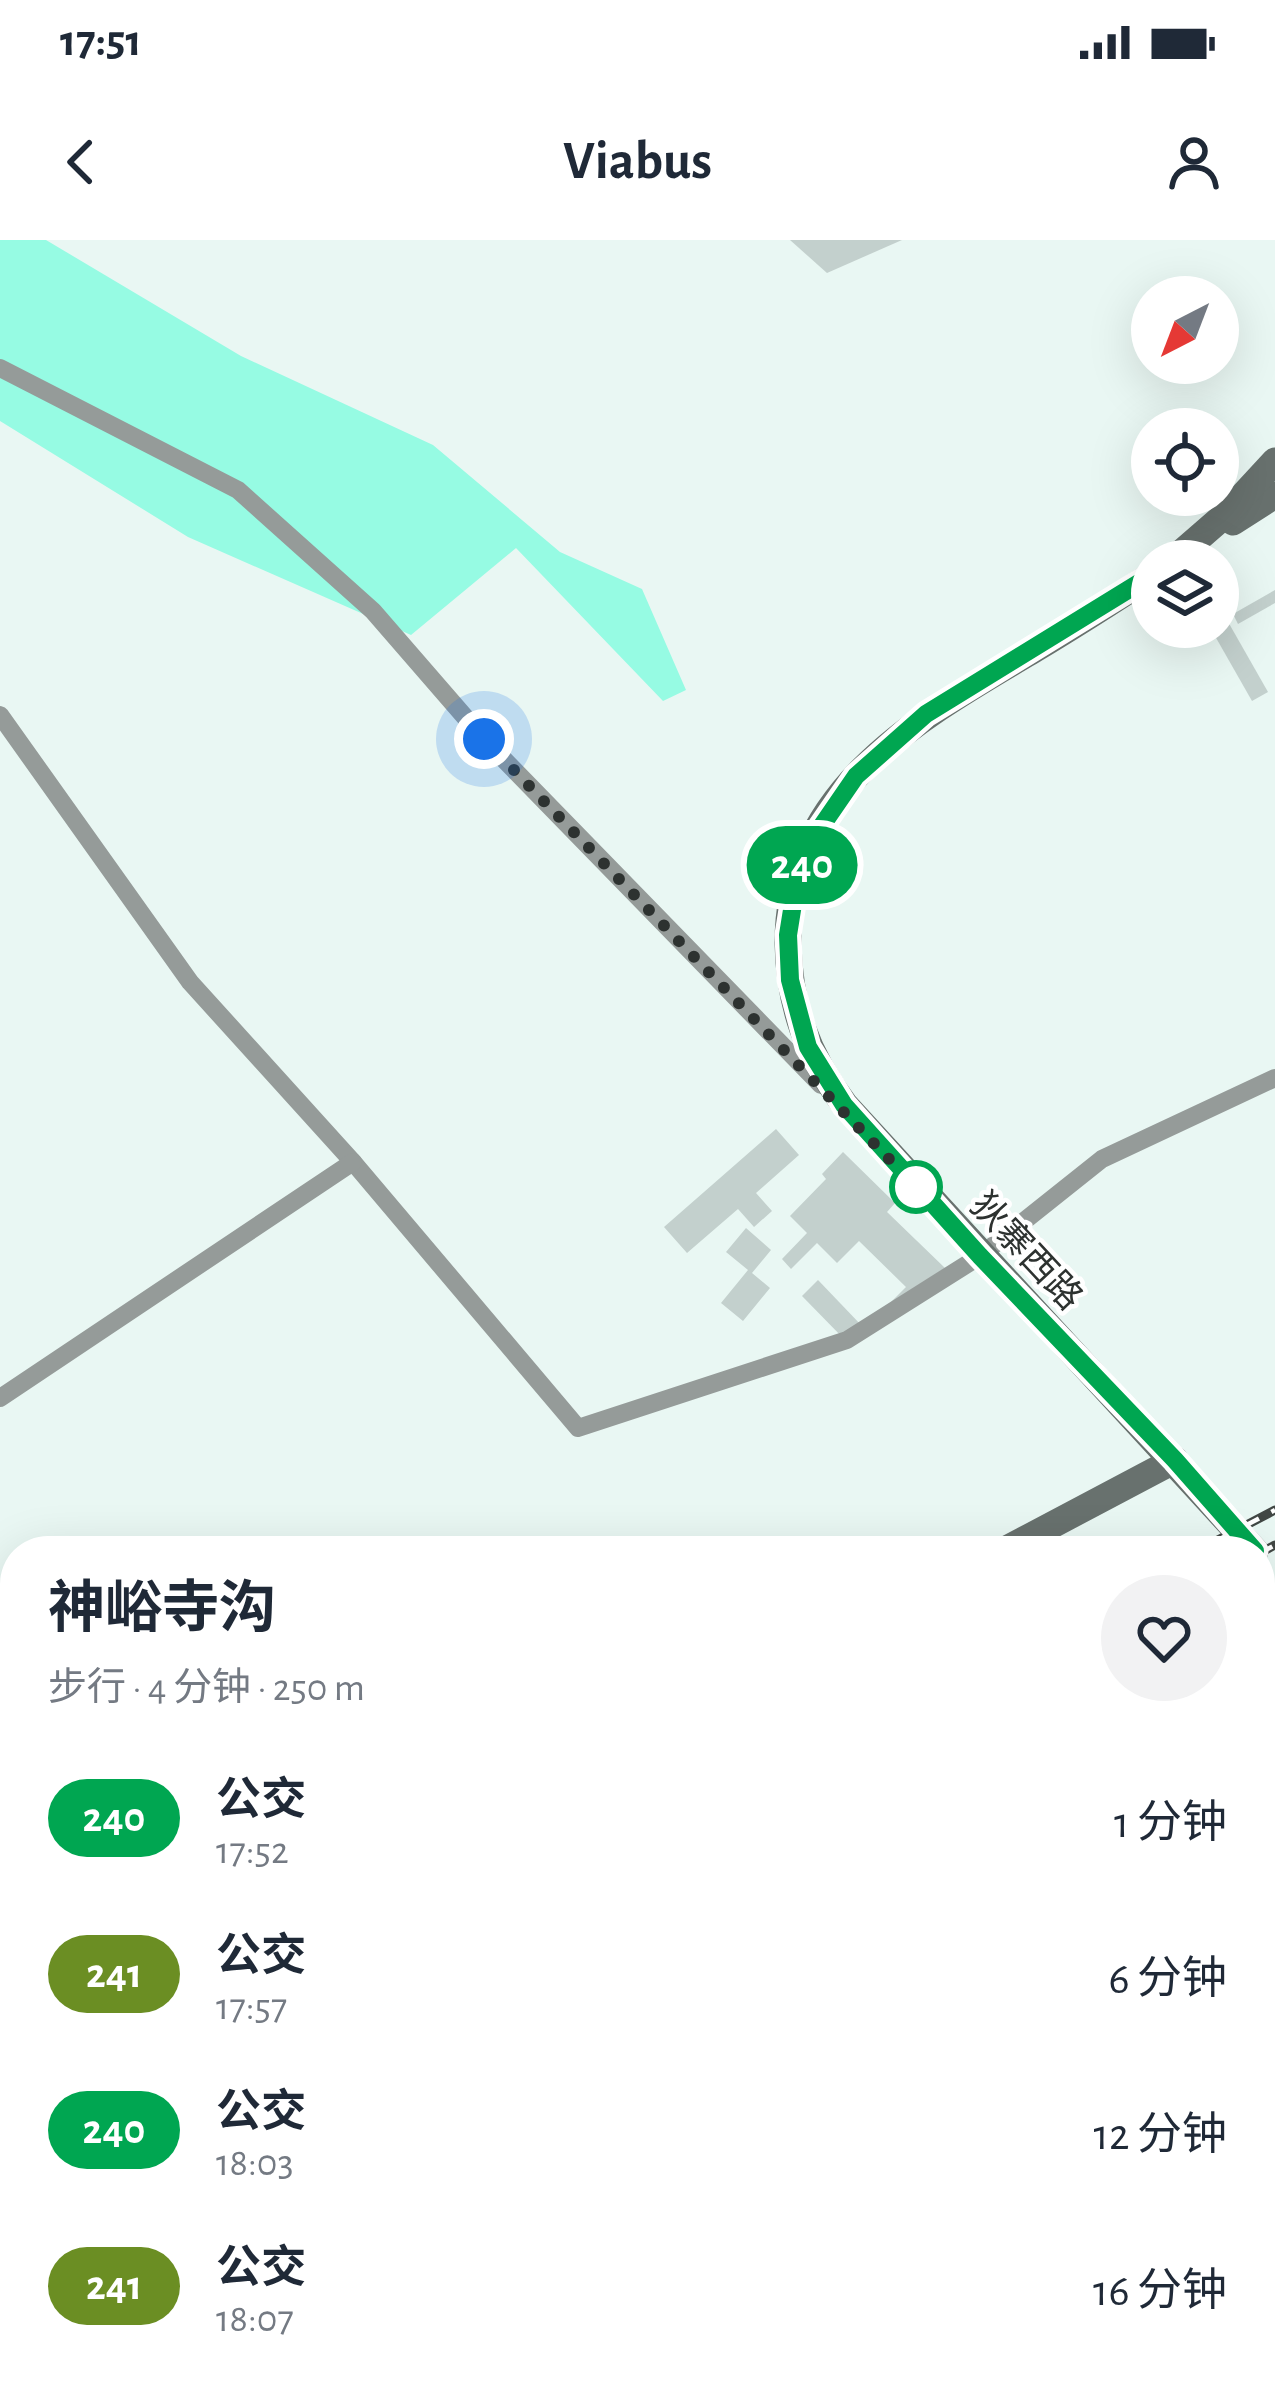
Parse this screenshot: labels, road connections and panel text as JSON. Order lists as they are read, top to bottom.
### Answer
{
  "streets": {
    "main road": ["狄寨西路"]
  },
  "lines": ["bus line 240"],
  "north": "bottom left",
  "page": {
    "status": "17:51",
    "header": "Viabus",
    "on_map": "240",
    "heading": ["神峪寺沟", "步行 · 4 分钟 · 250 m"],
    "list": [
      {
        "mark": "240",
        "name": "公交",
        "note": "17:52",
        "value": "1 分钟"
      },
      {
        "mark": "241",
        "name": "公交",
        "note": "17:57",
        "value": "6 分钟"
      },
      {
        "mark": "240",
        "name": "公交",
        "note": "18:03",
        "value": "12 分钟"
      },
      {
        "mark": "241",
        "name": "公交",
        "note": "18:07",
        "value": "16 分钟"
      }
    ]
  }
}
